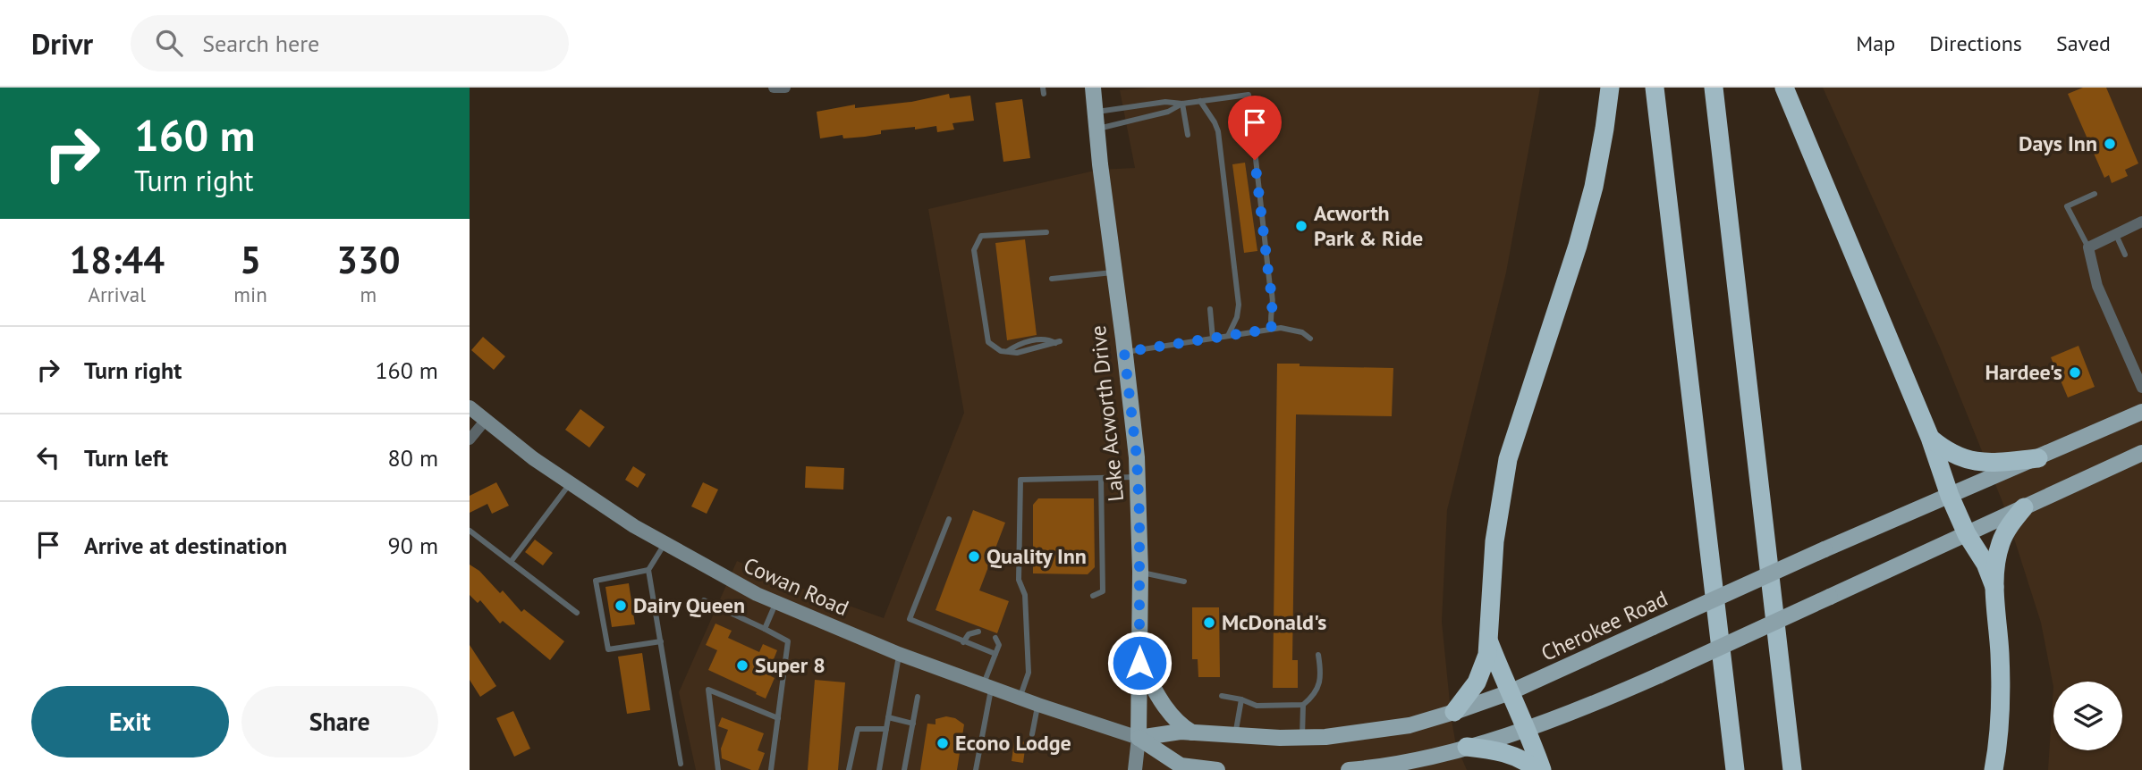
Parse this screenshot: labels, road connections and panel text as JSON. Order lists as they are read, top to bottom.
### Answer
{
  "streets": {
    "main road": ["Lake Acworth Drive", "Cowan Road", "Cherokee Road"]
  },
  "crossings": [
    ["Lake Acworth Drive", "Cowan Road"],
    ["Lake Acworth Drive", "Cherokee Road"],
    ["Cowan Road", "Cherokee Road"]
  ],
  "places": [
    "Days Inn",
    "Acworth Park & Ride",
    "Hardee's",
    "Quality Inn",
    "Dairy Queen",
    "McDonald's",
    "Super 8",
    "Econo Lodge"
  ],
  "page": {
    "header": "Drivr",
    "search": "Search here",
    "nav": ["Map", "Directions", "Saved"],
    "turn": ["160 m", "Turn right"],
    "eta": [
      "18:44",
      "Arrival",
      "5",
      "min",
      "330",
      "m"
    ],
    "list": [
      {
        "name": "Turn right",
        "value": "160 m"
      },
      {
        "name": "Turn left",
        "value": "80 m"
      },
      {
        "name": "Arrive at destination",
        "value": "90 m"
      }
    ],
    "buttons": ["Exit", "Share"]
  }
}
